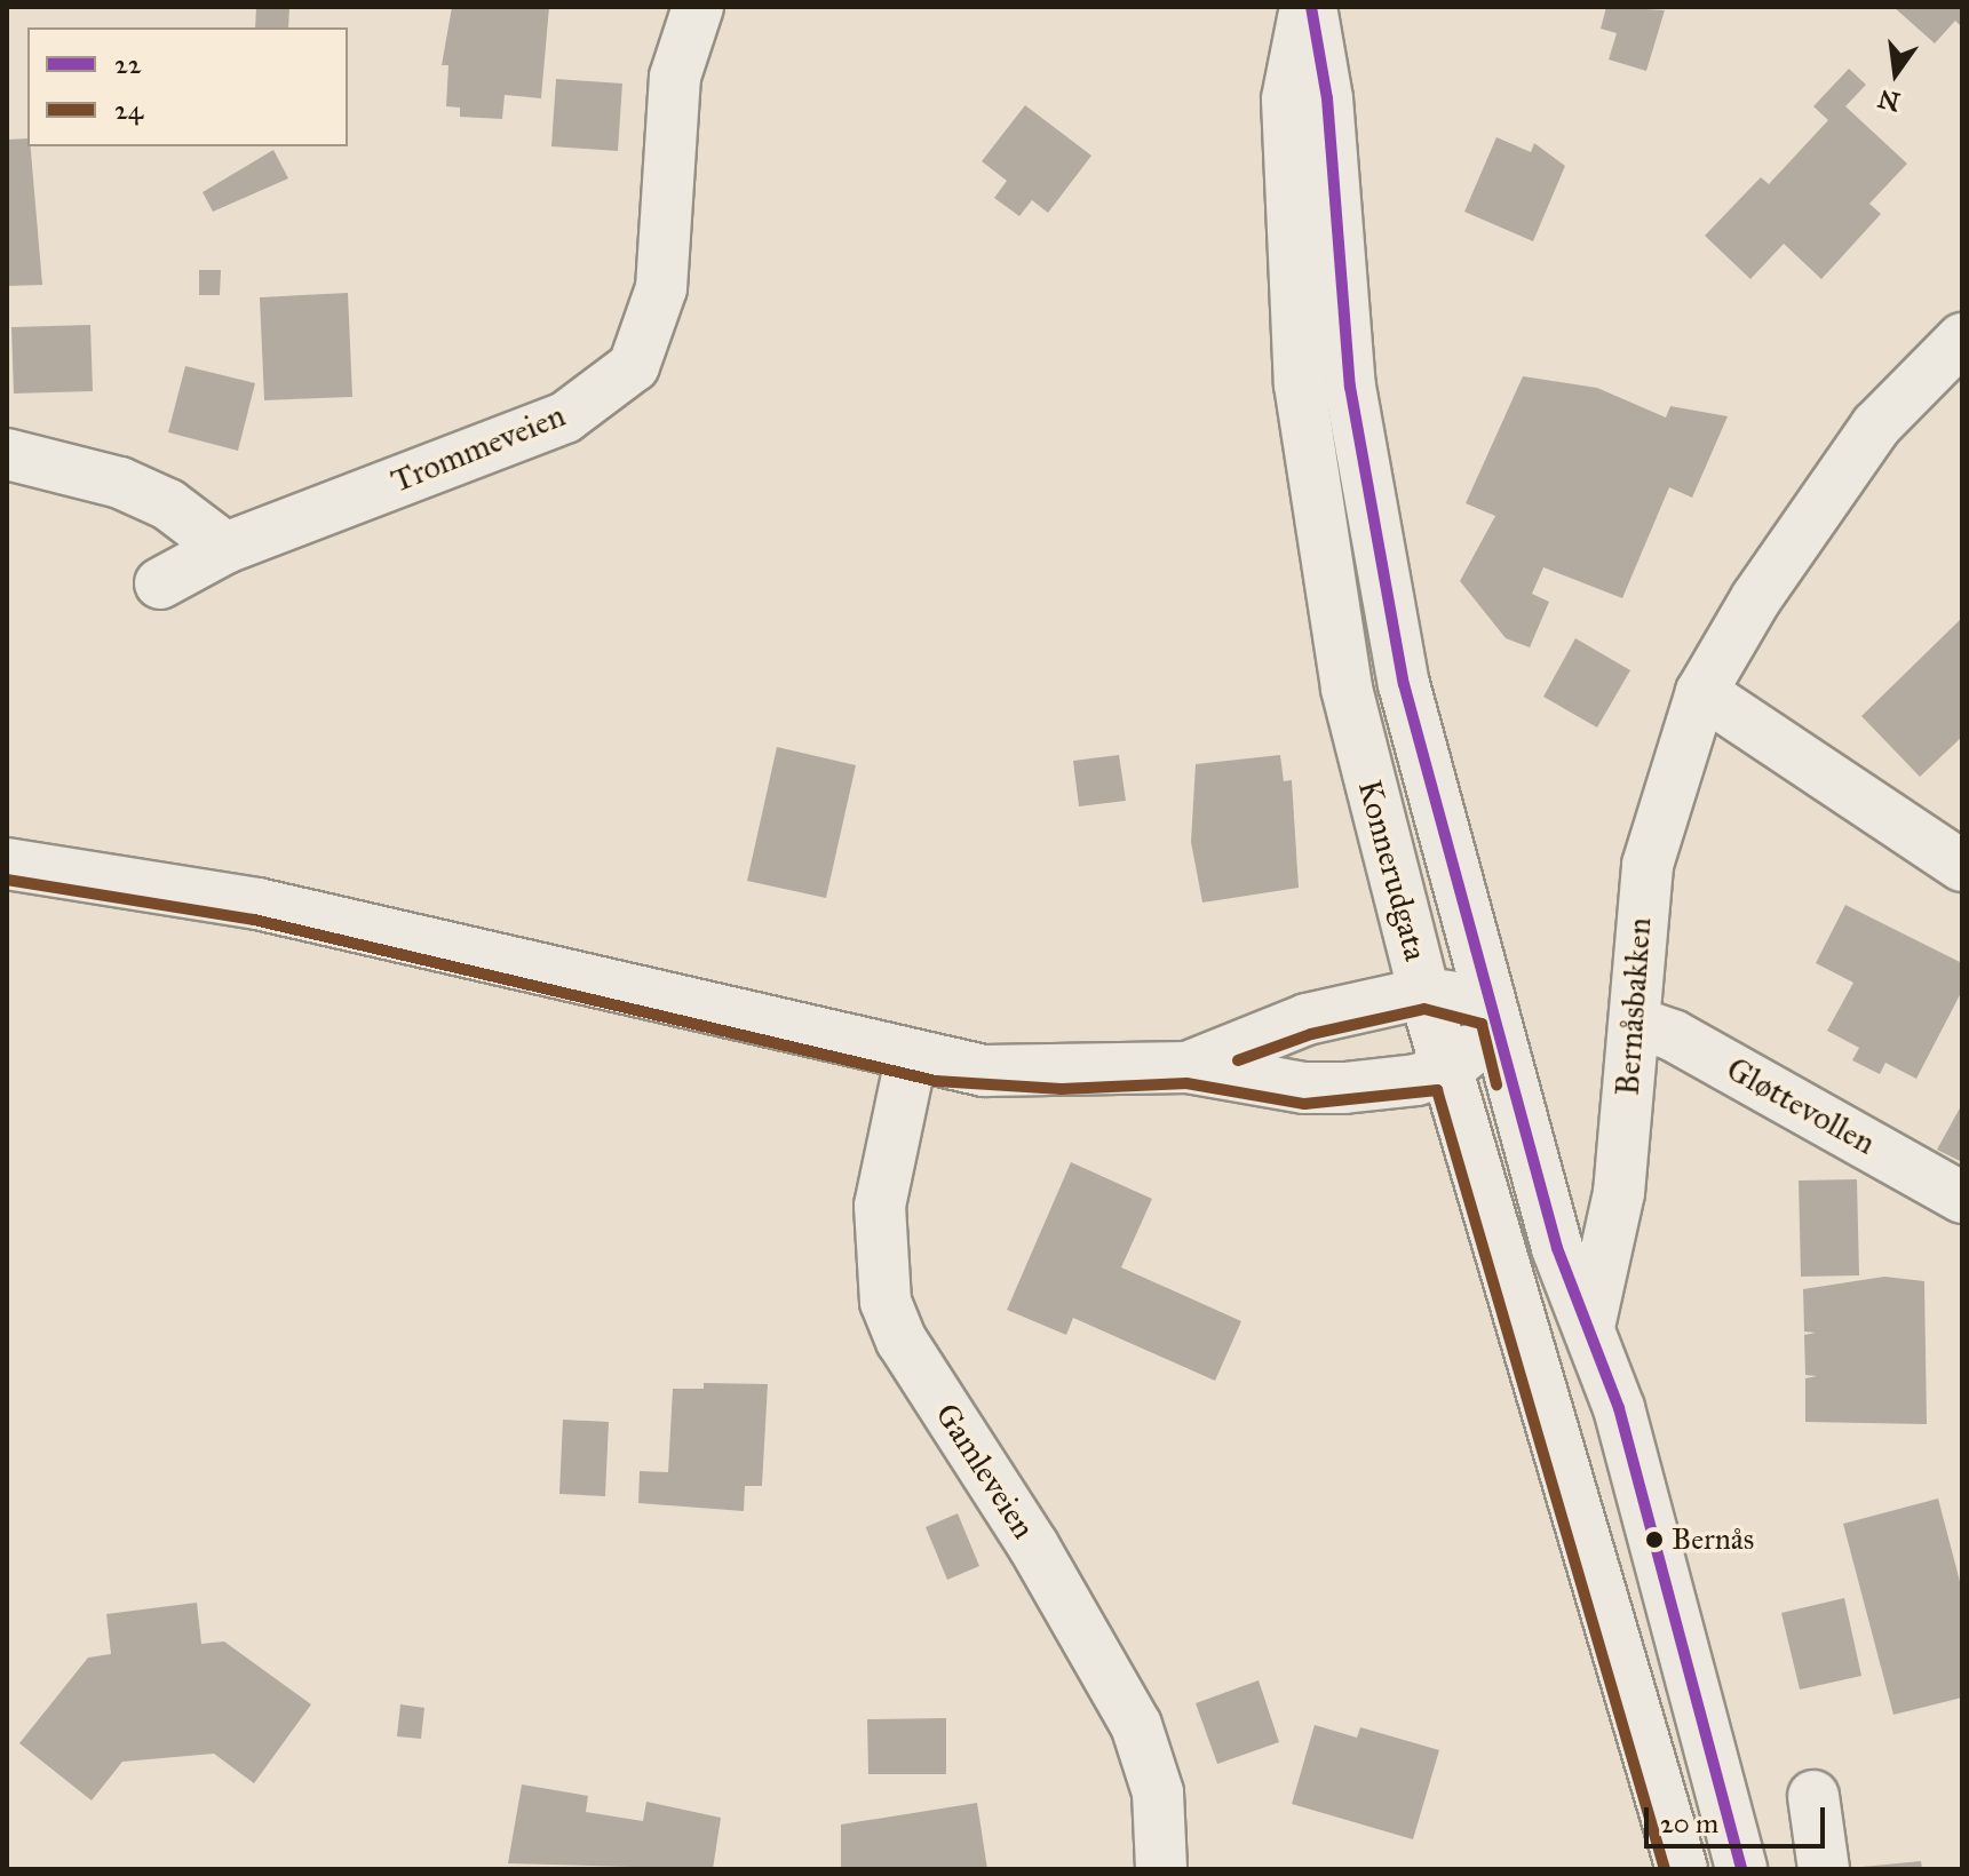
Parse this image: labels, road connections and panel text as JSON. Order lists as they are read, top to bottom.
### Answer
{
  "streets": {
    "street": [
      "Trommeveien",
      "Konnerudgata",
      "Bernåsbakken",
      "Gløttevollen",
      "Gamleveien"
    ]
  },
  "crossings": [
    ["Konnerudgata", "Bernåsbakken"],
    ["Bernåsbakken", "Gløttevollen"]
  ],
  "places": ["Bernås"],
  "lines": ["transit line 22", "transit line 24"],
  "legend": ["22", "24"],
  "scale_bar": "20 m",
  "north": "bottom"
}
